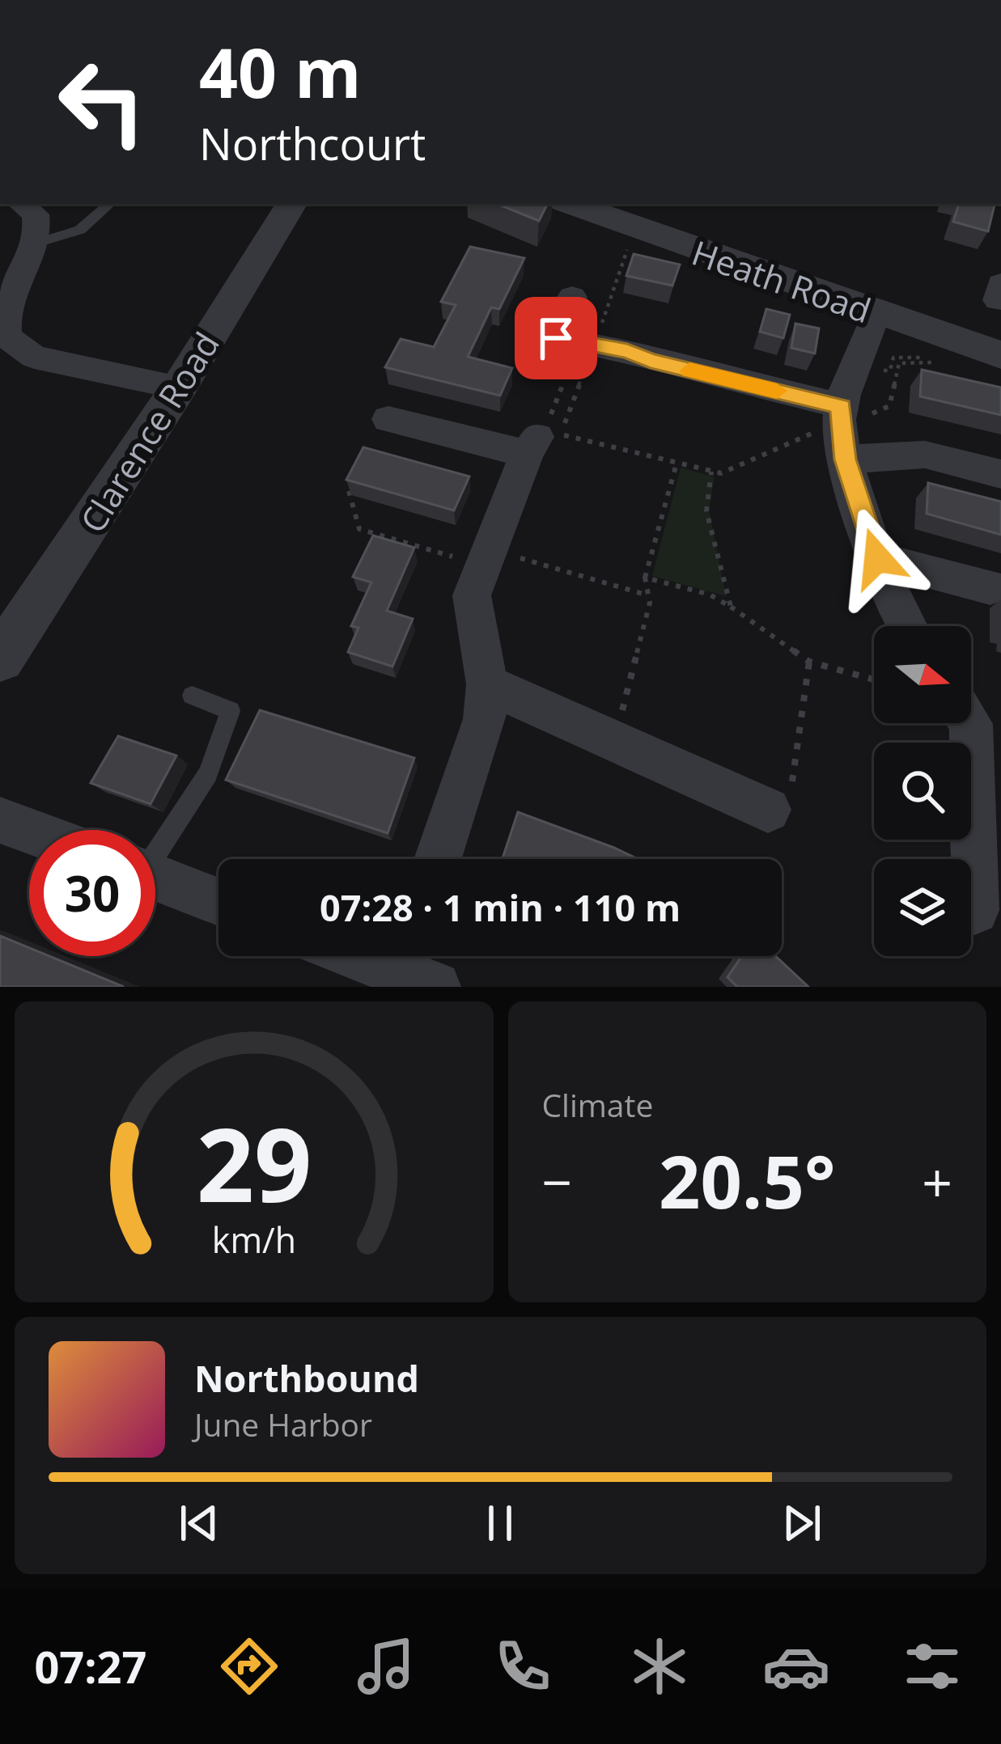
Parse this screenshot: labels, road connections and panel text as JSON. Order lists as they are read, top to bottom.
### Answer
{
  "streets": {
    "street": ["Heath Road", "Clarence Road"]
  },
  "north": "right",
  "page": {
    "turn": ["40 m", "Northcourt"],
    "limit": "30",
    "trip": "07:28 · 1 min · 110 m",
    "tile": "Climate",
    "heat": ["−", "20.5°", "+"],
    "song": ["Northbound", "June Harbor"],
    "tabs": "07:27",
    "gauge": ["29", "km/h"]
  }
}
